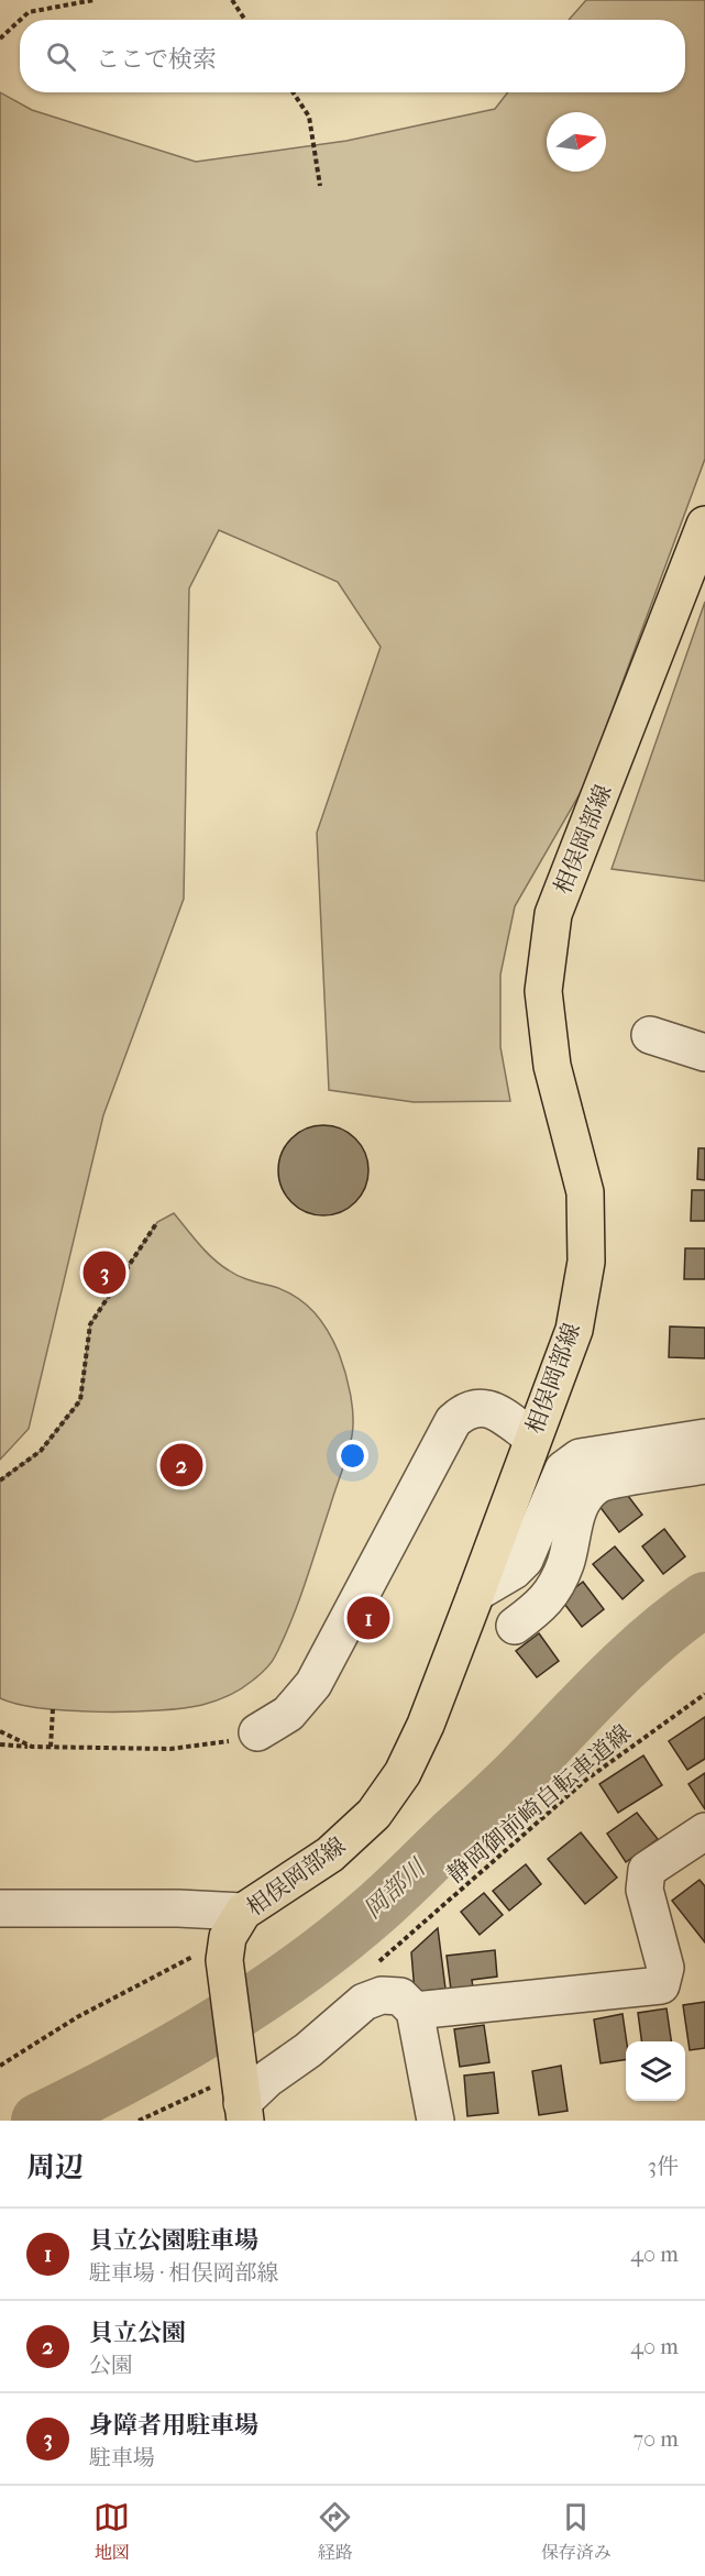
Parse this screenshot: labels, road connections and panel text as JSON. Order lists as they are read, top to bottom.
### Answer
{
  "streets": {
    "main road": ["相俣岡部線"],
    "path": ["静岡御前崎自転車道線"]
  },
  "water": ["岡部川"],
  "north": "right",
  "page": {
    "search": "ここで検索",
    "pins": ["3", "2", "1"],
    "heading": ["周辺", "3件"],
    "list": [
      {
        "mark": "1",
        "name": "貝立公園駐車場",
        "note": "駐車場 · 相俣岡部線",
        "value": "40 m"
      },
      {
        "mark": "2",
        "name": "貝立公園",
        "note": "公園",
        "value": "40 m"
      },
      {
        "mark": "3",
        "name": "身障者用駐車場",
        "note": "駐車場",
        "value": "70 m"
      }
    ],
    "nav": ["地図", "経路", "保存済み"]
  }
}
